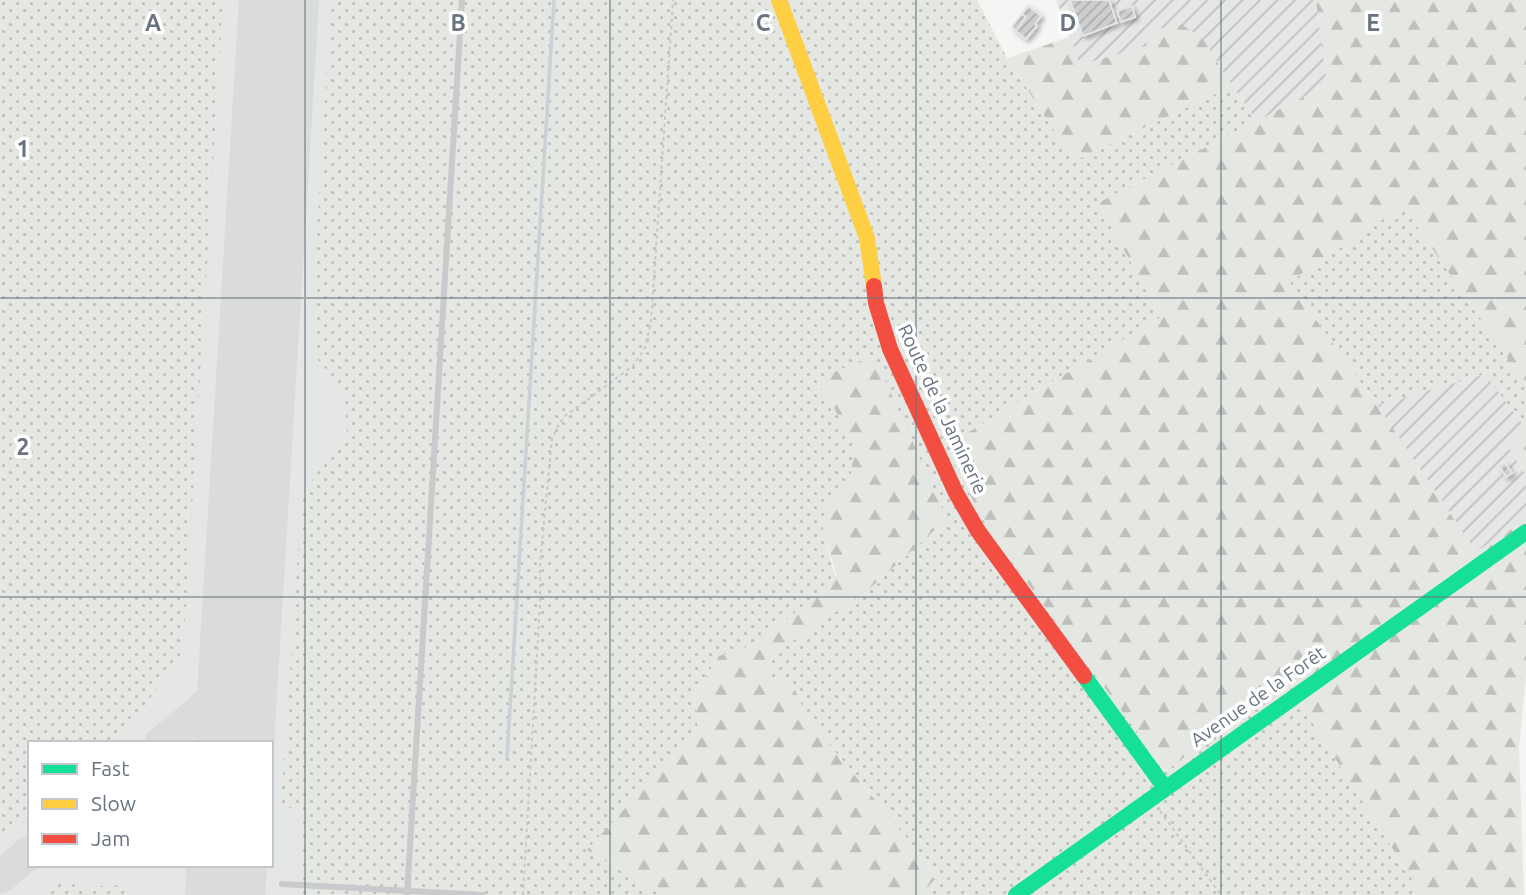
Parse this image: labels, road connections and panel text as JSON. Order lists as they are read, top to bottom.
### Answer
{
  "streets": {
    "street": ["Route de la Jaminerie", "Avenue de la Forêt"]
  },
  "crossings": [
    ["Route de la Jaminerie", "Avenue de la Forêt"]
  ],
  "legend": ["Fast", "Slow", "Jam"],
  "grid": {
    "columns": [
      "A",
      "B",
      "C",
      "D",
      "E"
    ],
    "rows": ["1", "2"]
  }
}
